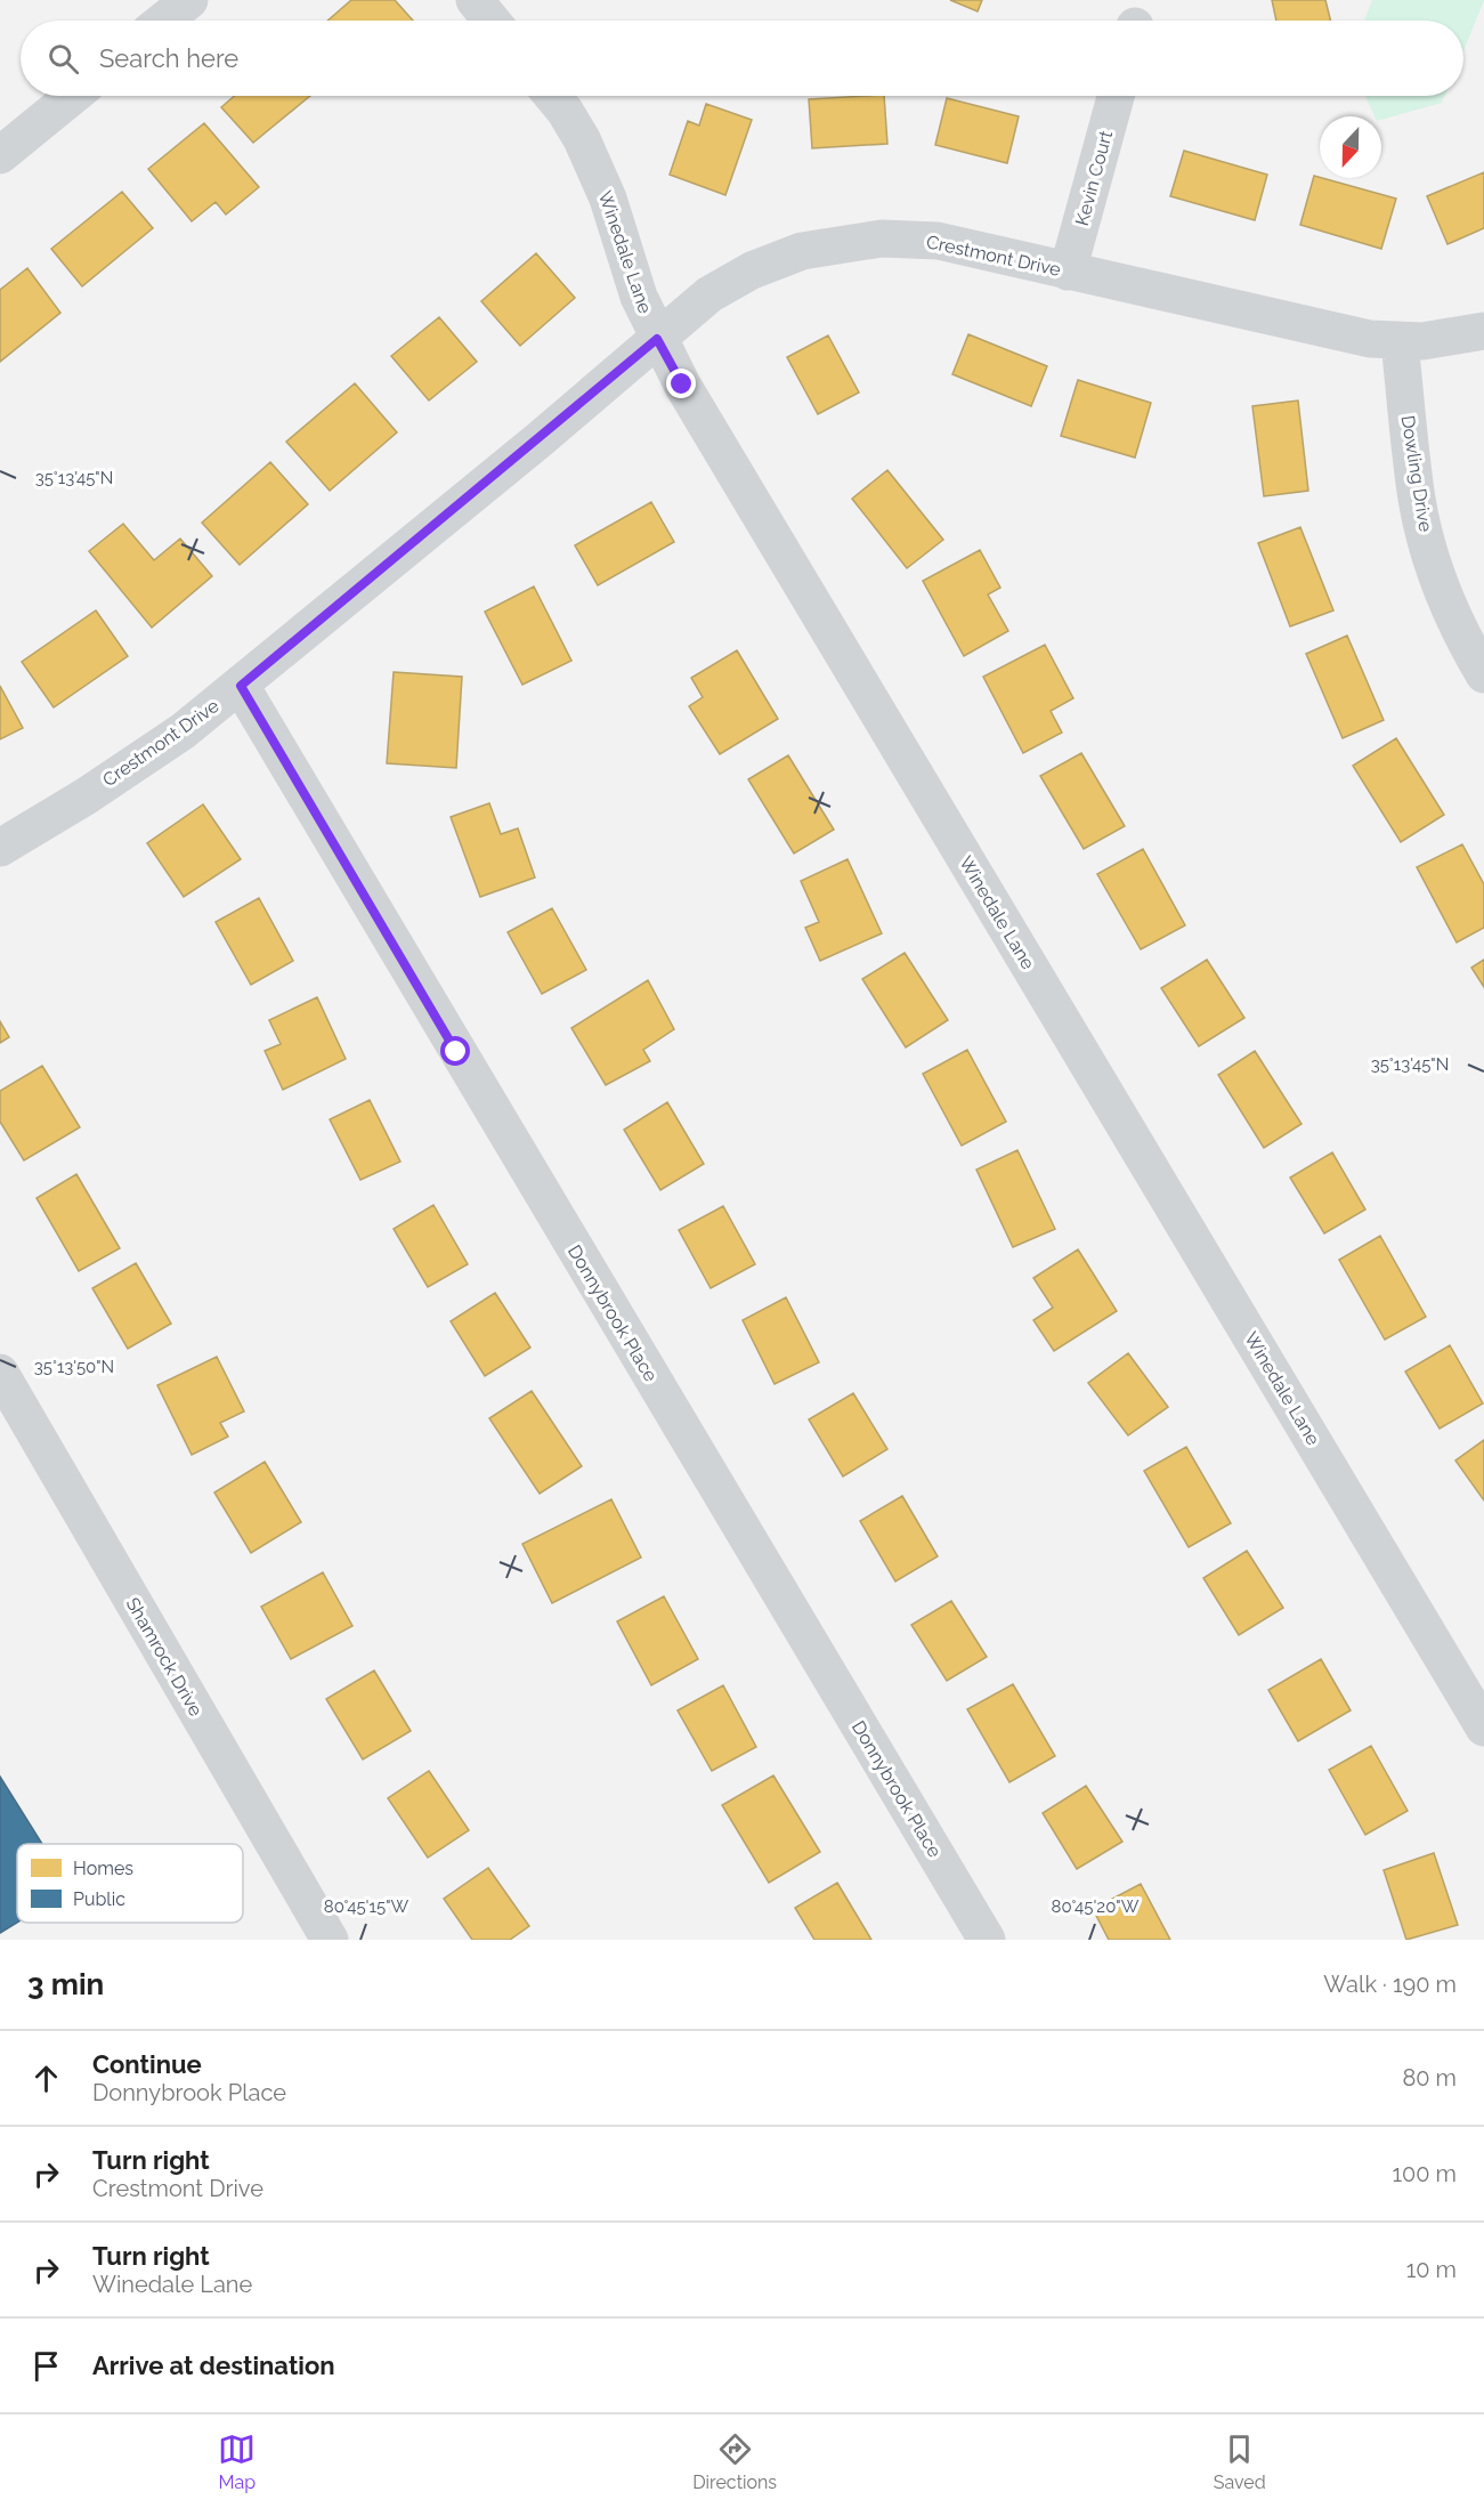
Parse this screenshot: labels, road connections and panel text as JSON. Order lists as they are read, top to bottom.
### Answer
{
  "streets": {
    "street": [
      "Kevin Court",
      "Winedale Lane",
      "Crestmont Drive",
      "Dowling Drive",
      "Donnybrook Place",
      "Shamrock Drive"
    ]
  },
  "crossings": [
    ["Kevin Court", "Crestmont Drive"],
    ["Winedale Lane", "Crestmont Drive"],
    ["Crestmont Drive", "Dowling Drive"],
    ["Crestmont Drive", "Donnybrook Place"]
  ],
  "legend": ["Homes", "Public"],
  "north": "bottom",
  "page": {
    "search": "Search here",
    "heading": ["3 min", "Walk · 190 m"],
    "list": [
      ["Continue", "Donnybrook Place", "80 m"],
      ["Turn right", "Crestmont Drive", "100 m"],
      ["Turn right", "Winedale Lane", "10 m"],
      "Arrive at destination"
    ],
    "nav": ["Map", "Directions", "Saved"]
  },
  "coordinates": [
    "35°13'45\"N",
    "35°13'50\"N",
    "80°45'15\"W",
    "80°45'20\"W"
  ]
}
